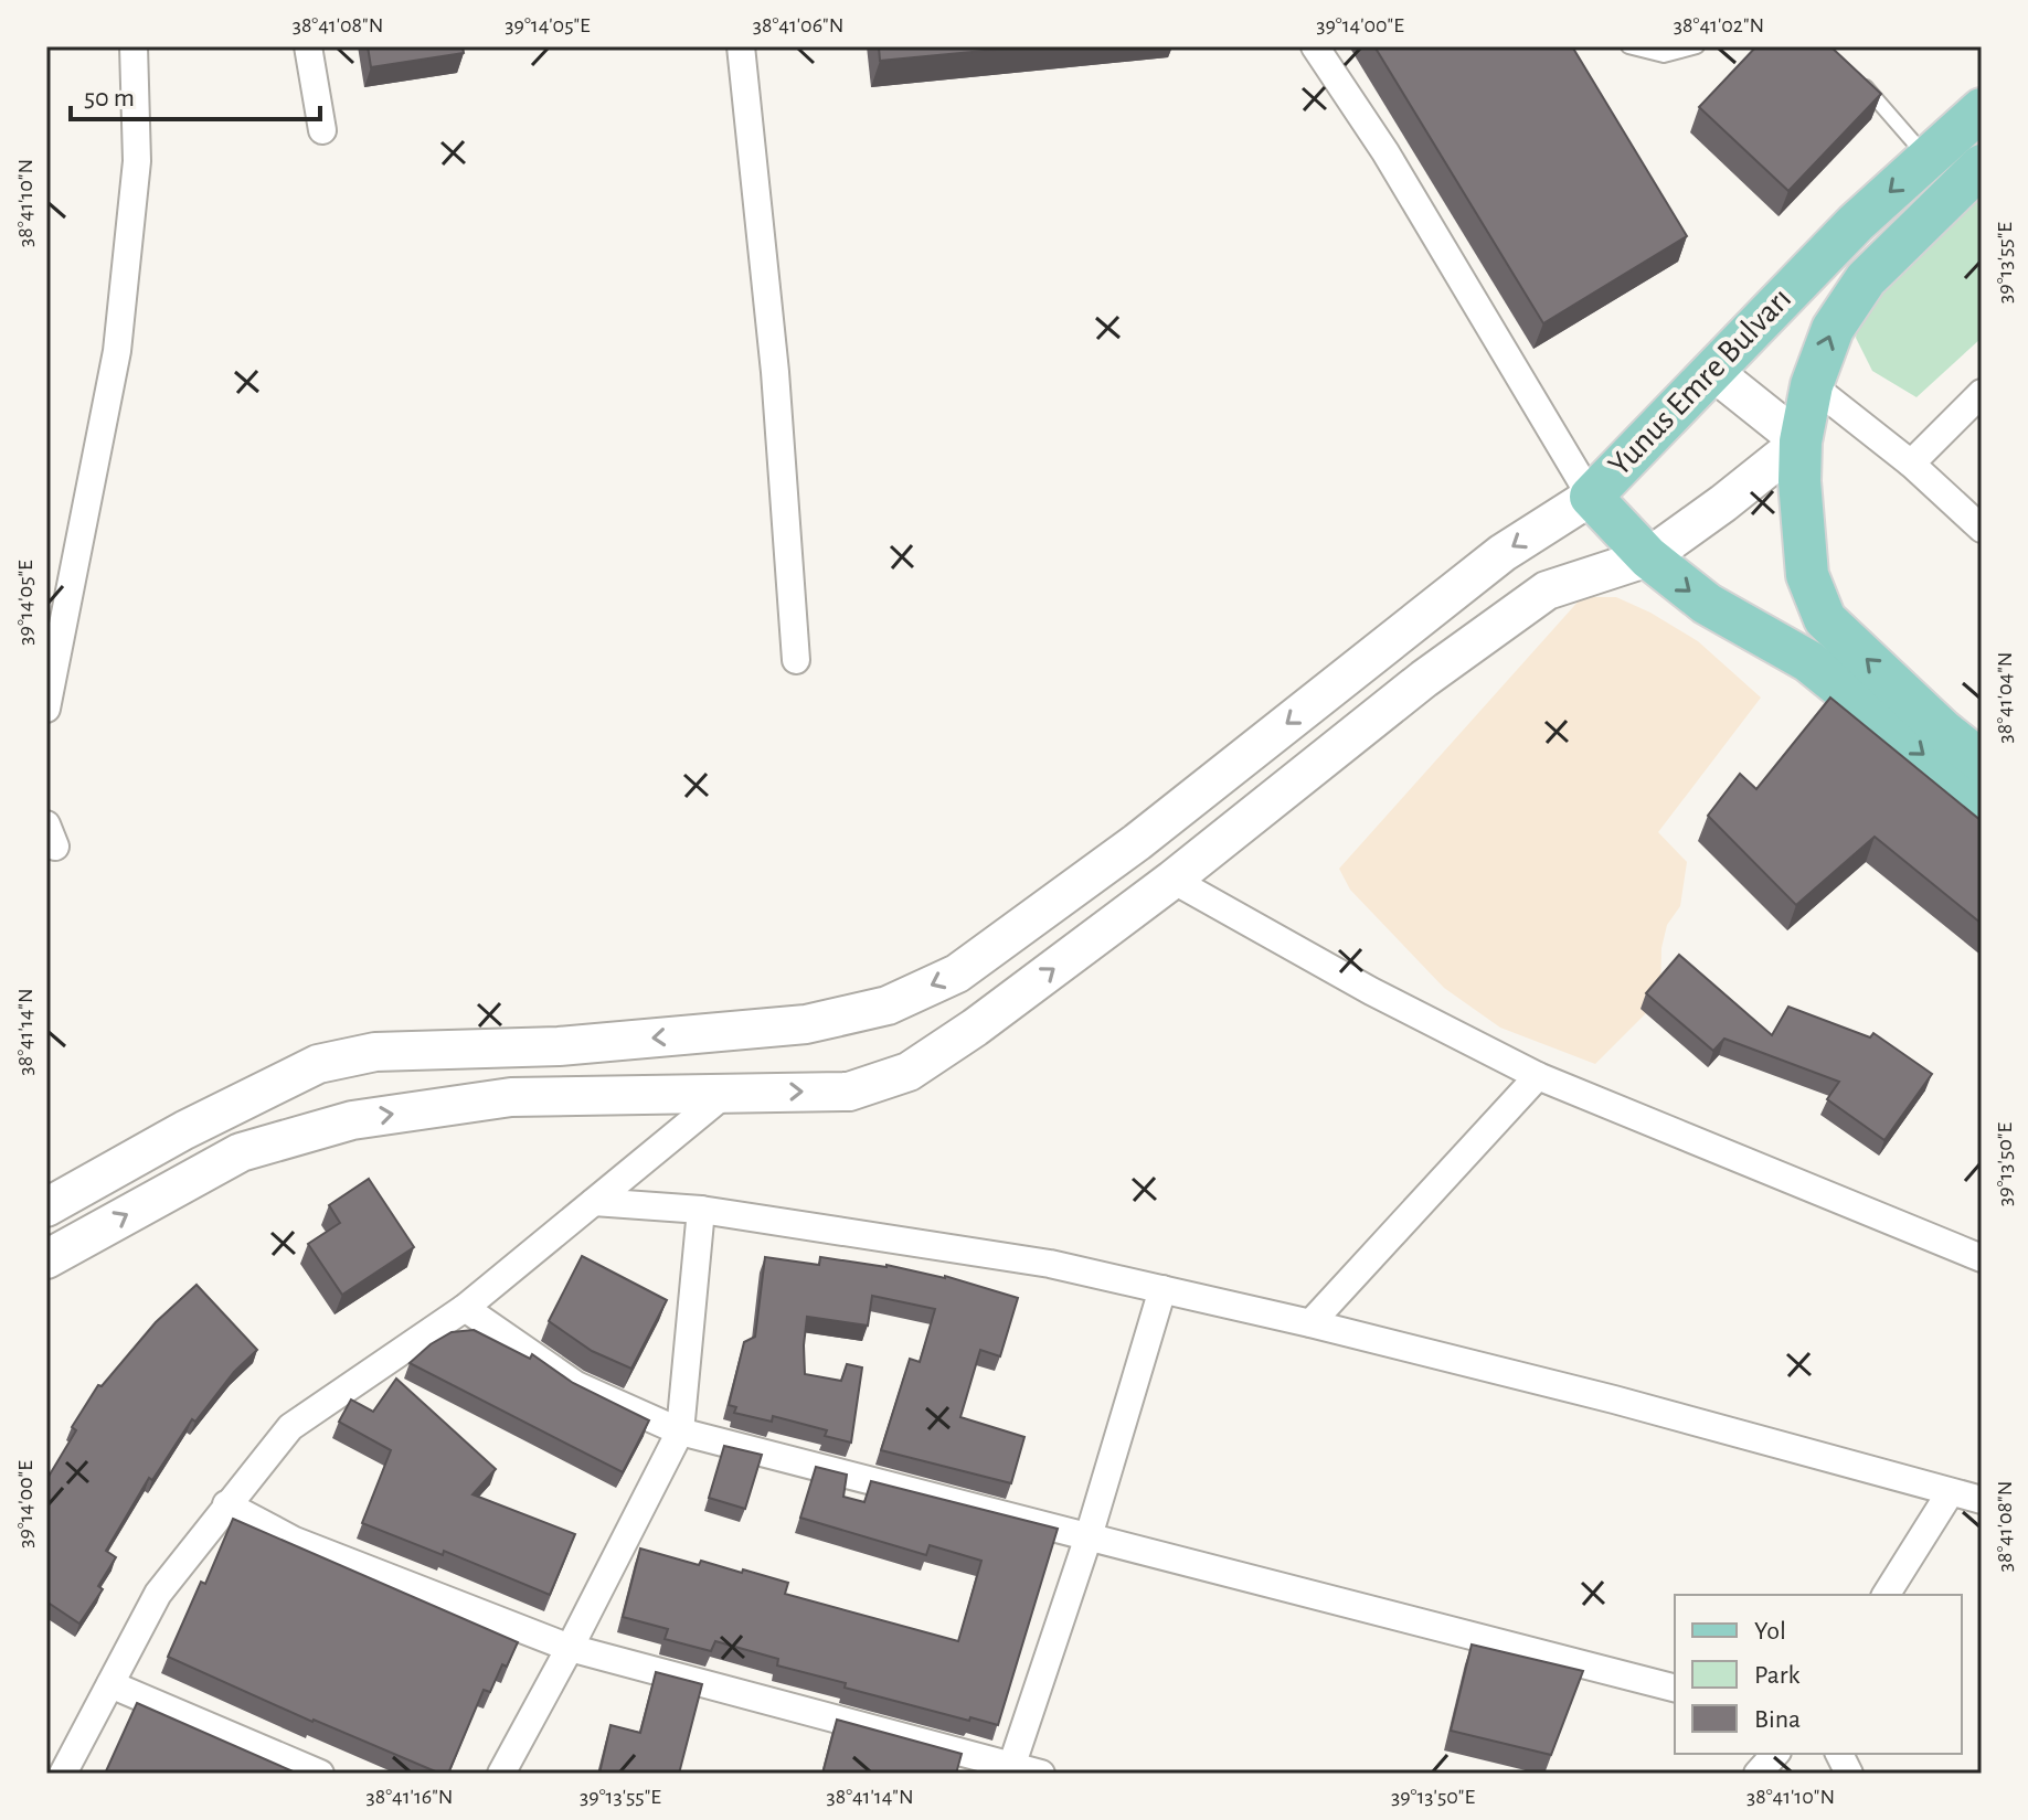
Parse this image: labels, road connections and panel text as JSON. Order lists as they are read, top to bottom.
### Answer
{
  "streets": {
    "main road": ["Yunus Emre Bulvarı"]
  },
  "legend": ["Yol", "Park", "Bina"],
  "scale_bar": "50 m",
  "coordinates": [
    "38°41'08\"N",
    "39°14'05\"E",
    "38°41'06\"N",
    "39°14'00\"E",
    "38°41'02\"N",
    "38°41'10\"N",
    "39°13'55\"E",
    "38°41'04\"N",
    "38°41'14\"N",
    "39°13'50\"E",
    "38°41'16\"N"
  ]
}
